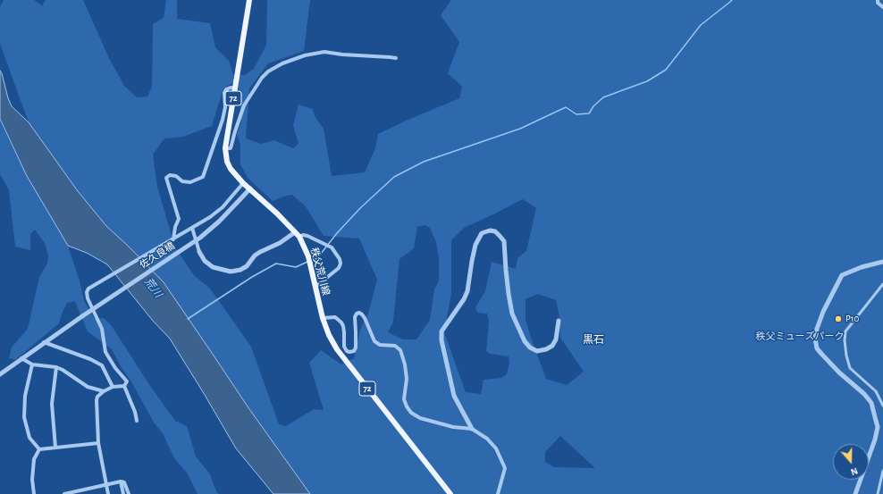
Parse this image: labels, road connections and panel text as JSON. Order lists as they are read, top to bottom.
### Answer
{
  "streets": {
    "main road": ["72", "秩父荒川線"],
    "street": ["佐久良橋"]
  },
  "crossings": [
    ["佐久良橋", "秩父荒川線"]
  ],
  "districts": ["黒石"],
  "water": ["荒川"],
  "parks": ["秩父ミューズパーク"],
  "places": ["P10"],
  "north": "bottom"
}
